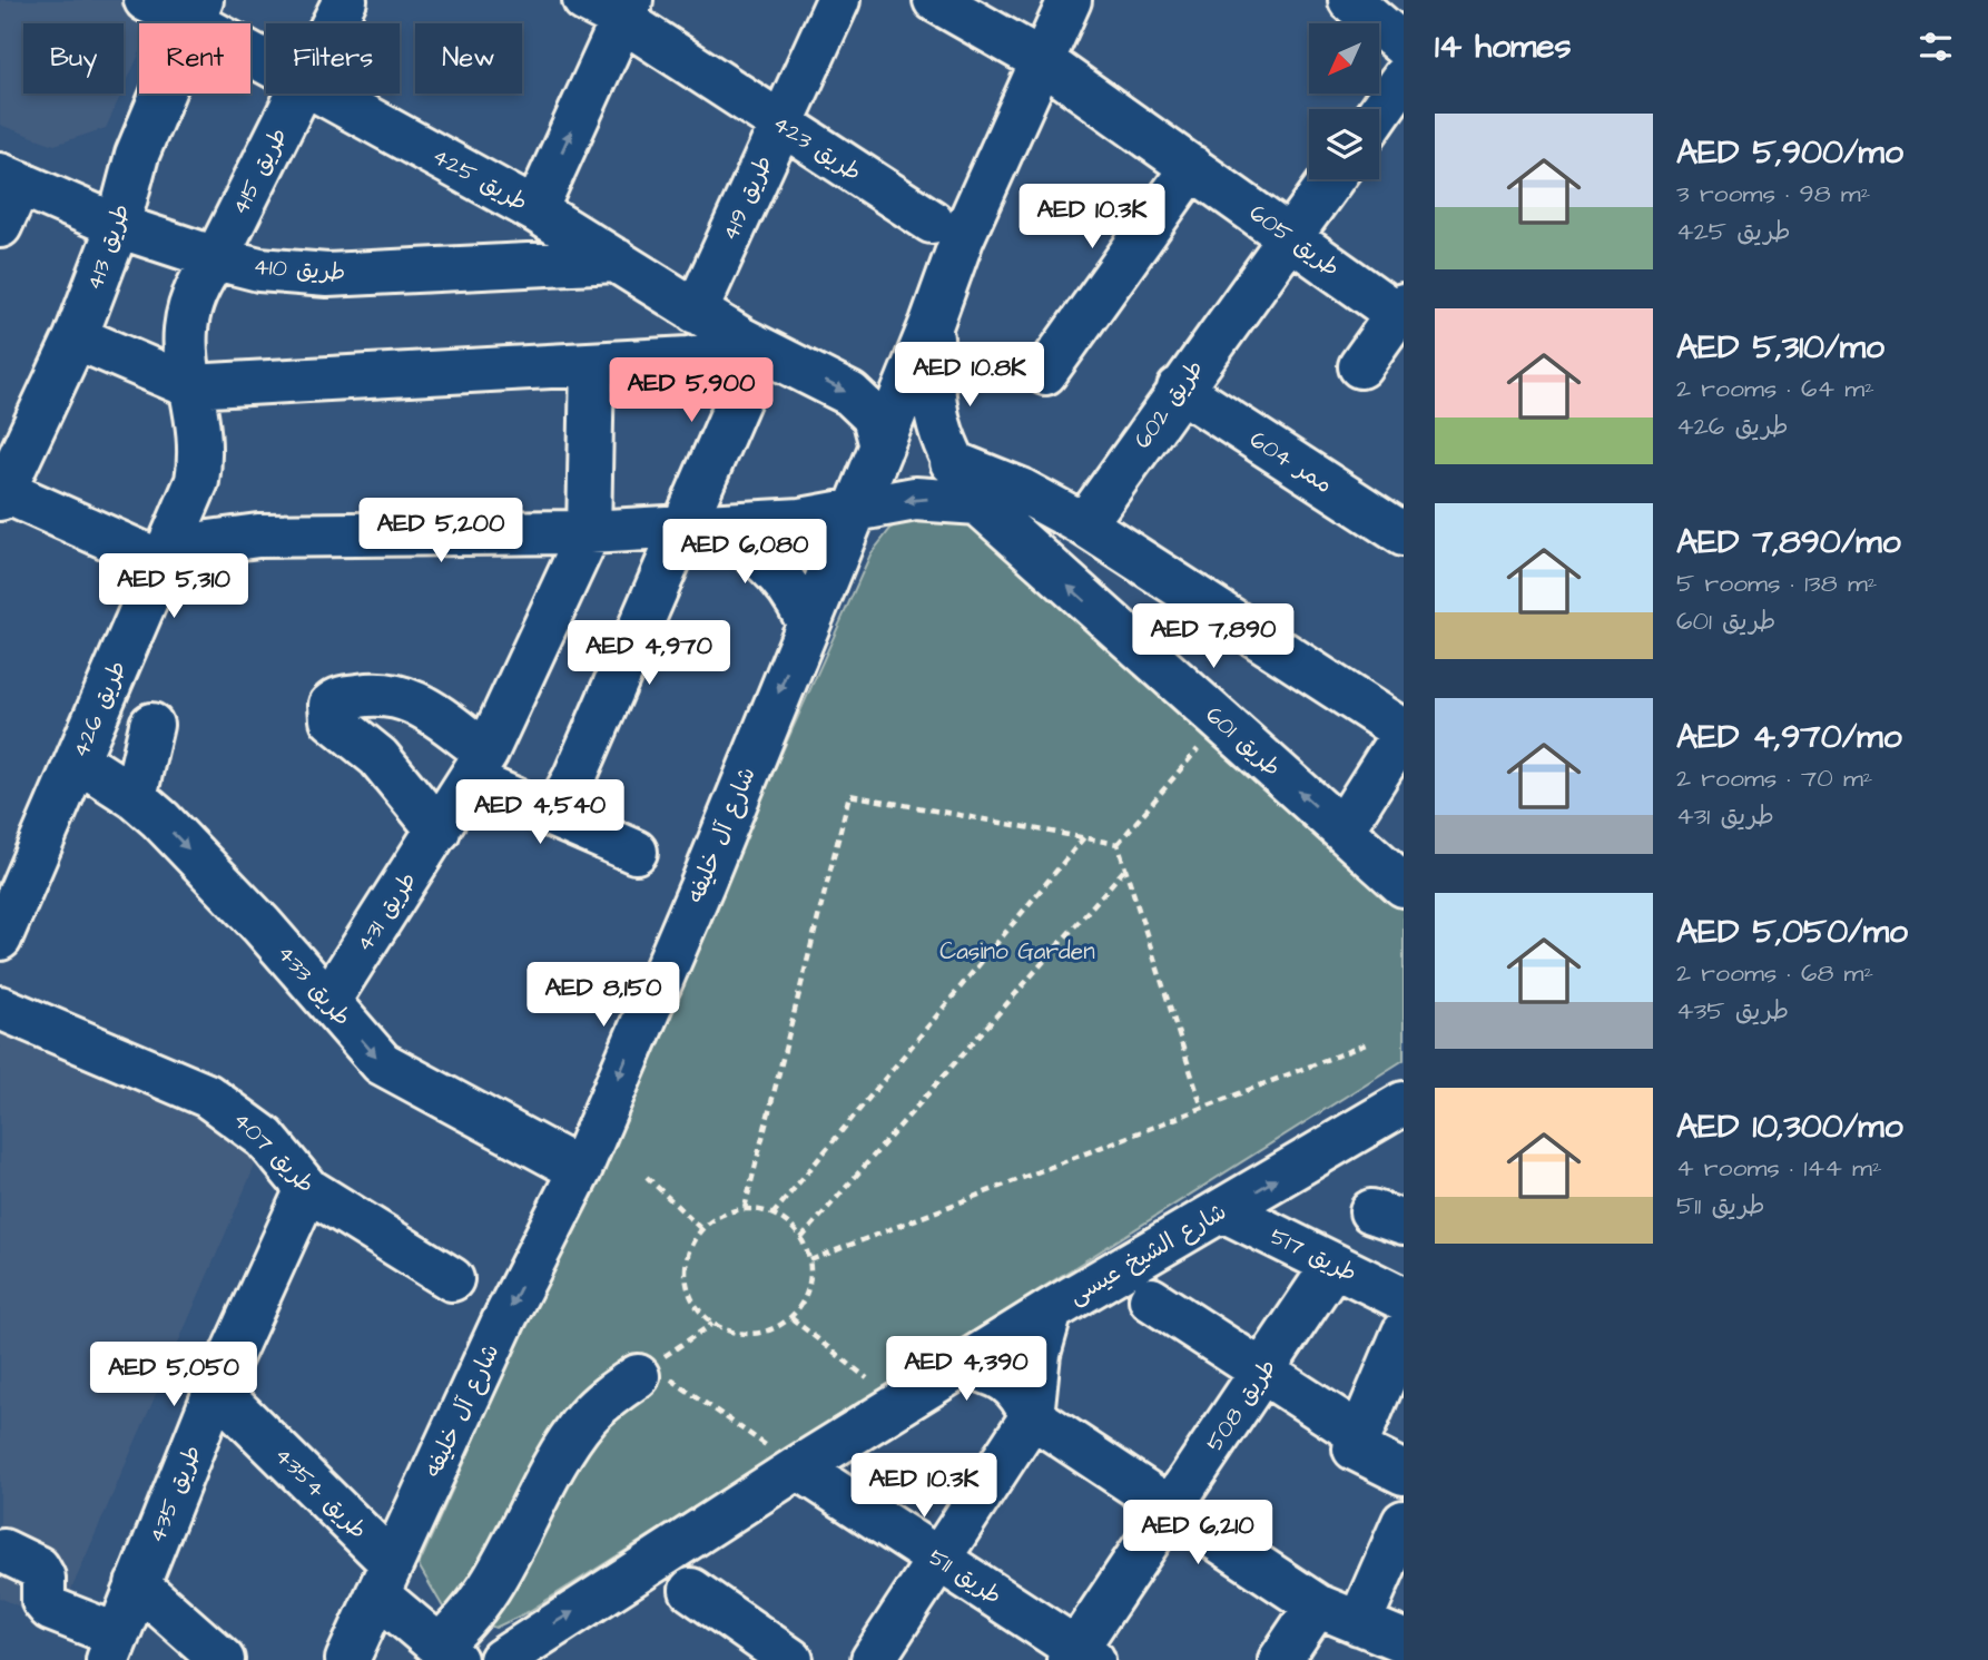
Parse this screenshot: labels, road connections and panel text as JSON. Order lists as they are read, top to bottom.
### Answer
{
  "streets": {
    "street": [
      "طريق 423",
      "طريق 415",
      "طريق 425",
      "طريق 419",
      "طريق 605",
      "طريق 413",
      "طريق 410",
      "طريق 602",
      "ممر 604",
      "طريق 426",
      "طريق 601",
      "شارع آل خليفه",
      "طريق 431",
      "طريق 433",
      "طريق 407",
      "شارع الشيخ عيسى",
      "طريق 517",
      "طريق 508",
      "طريق 4354",
      "طريق 435",
      "طريق 511"
    ]
  },
  "crossings": [
    ["طريق 423", "طريق 419"],
    ["طريق 415", "طريق 410"],
    ["طريق 415", "طريق 426"],
    ["طريق 425", "طريق 419"],
    ["طريق 425", "طريق 413"],
    ["طريق 425", "طريق 410"],
    ["طريق 425", "شارع آل خليفه"],
    ["طريق 605", "طريق 602"],
    ["طريق 605", "شارع آل خليفه"],
    ["طريق 413", "طريق 410"],
    ["طريق 413", "طريق 426"],
    ["طريق 410", "طريق 426"],
    ["طريق 602", "ممر 604"],
    ["طريق 426", "طريق 433"],
    ["طريق 601", "شارع آل خليفه"],
    ["شارع آل خليفه", "طريق 433"],
    ["شارع آل خليفه", "طريق 4354"],
    ["طريق 431", "طريق 433"],
    ["طريق 407", "طريق 435"],
    ["شارع الشيخ عيسى", "طريق 517"],
    ["شارع الشيخ عيسى", "طريق 511"],
    ["طريق 517", "طريق 508"],
    ["طريق 508", "طريق 511"],
    ["طريق 4354", "طريق 435"]
  ],
  "one_way": ["طريق 433"],
  "parks": ["Casino Garden"],
  "north": "bottom left",
  "page": {
    "heading": "14 homes",
    "chip": [
      "Buy",
      "Rent",
      "Filters",
      "New"
    ],
    "list": [
      {
        "name": "AED 5,900/mo",
        "note": "3 rooms · 98 m² · طريق 425"
      },
      {
        "name": "AED 5,310/mo",
        "note": "2 rooms · 64 m² · طريق 426"
      },
      {
        "name": "AED 7,890/mo",
        "note": "5 rooms · 138 m² · طريق 601"
      },
      {
        "name": "AED 4,970/mo",
        "note": "2 rooms · 70 m² · طريق 431"
      },
      {
        "name": "AED 5,050/mo",
        "note": "2 rooms · 68 m² · طريق 435"
      },
      {
        "name": "AED 10,300/mo",
        "note": "4 rooms · 144 m² · طريق 511"
      }
    ],
    "price": [
      "AED 10.3K",
      "AED 10.8K",
      "AED 5,900",
      "AED 5,200",
      "AED 6,080",
      "AED 5,310",
      "AED 7,890",
      "AED 4,970",
      "AED 4,540",
      "AED 8,150",
      "AED 4,390",
      "AED 5,050",
      "AED 10.3K",
      "AED 6,210"
    ]
  }
}
